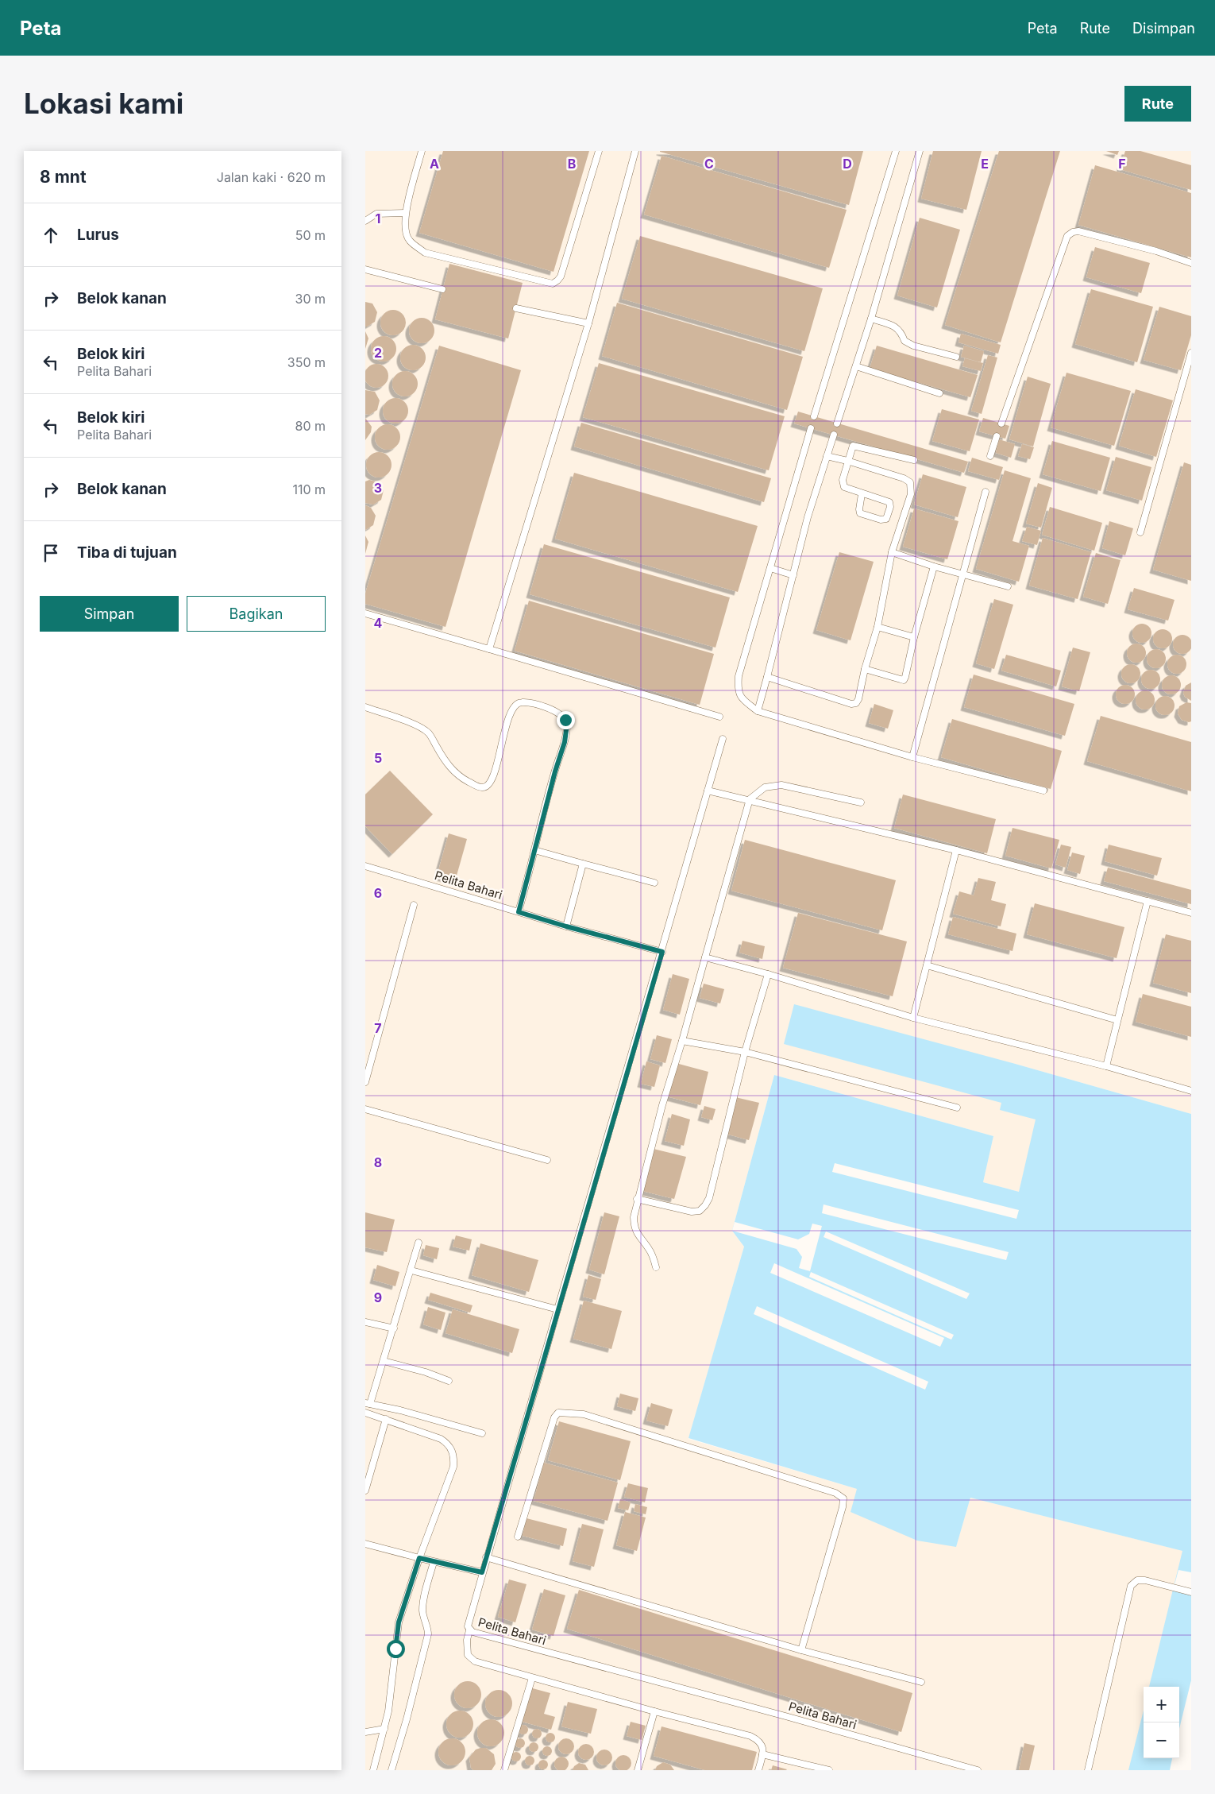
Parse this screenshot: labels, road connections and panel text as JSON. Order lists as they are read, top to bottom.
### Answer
{
  "streets": {
    "lane": ["Pelita Bahari"]
  },
  "page": {
    "header": "Peta",
    "nav": ["Peta", "Rute", "Disimpan"],
    "buttons": [
      "Rute",
      ["Simpan", "Bagikan"]
    ],
    "title": "Lokasi kami",
    "heading": ["8 mnt", "Jalan kaki · 620 m"],
    "list": [
      ["Lurus", "50 m"],
      ["Belok kanan", "30 m"],
      ["Belok kiri", "Pelita Bahari", "350 m"],
      ["Belok kiri", "Pelita Bahari", "80 m"],
      ["Belok kanan", "110 m"],
      "Tiba di tujuan"
    ],
    "map_buttons": ["+", "−"]
  },
  "grid": {
    "columns": [
      "A",
      "B",
      "C",
      "D",
      "E",
      "F"
    ],
    "rows": [
      "1",
      "2",
      "3",
      "4",
      "5",
      "6",
      "7",
      "8",
      "9"
    ]
  }
}
